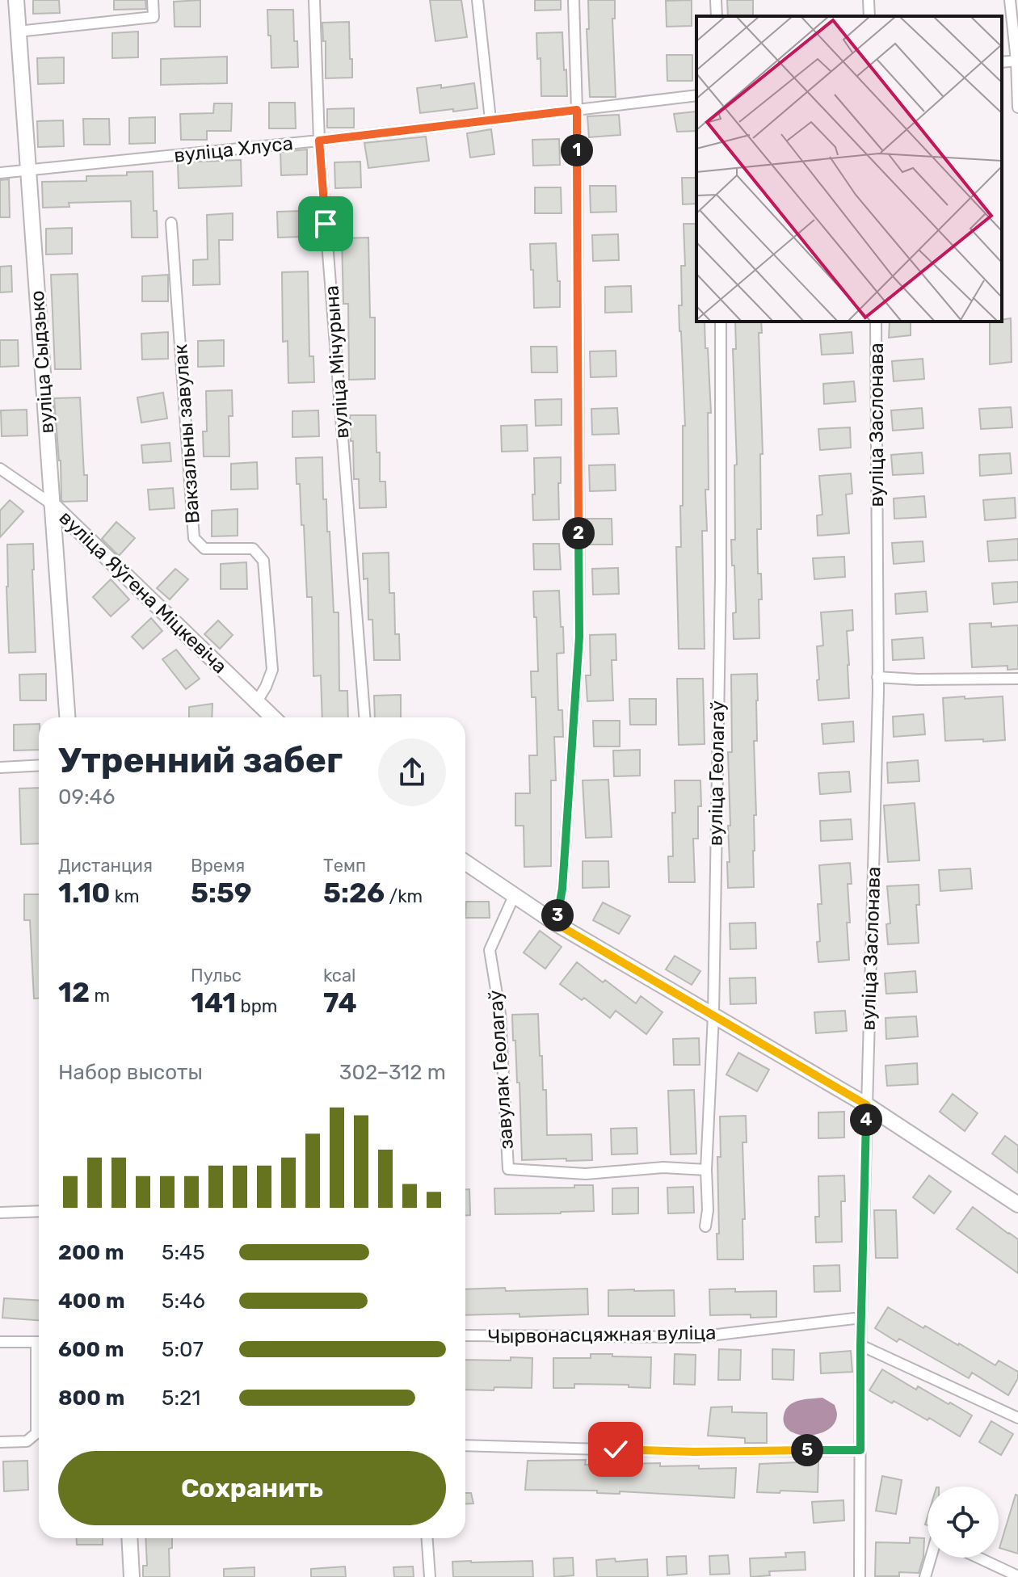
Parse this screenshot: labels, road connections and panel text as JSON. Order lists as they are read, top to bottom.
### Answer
{
  "streets": {
    "street": [
      "вуліца Хлуса",
      "вуліца Сыдзько",
      "вуліца Мічурына",
      "вуліца Заслонава",
      "Вакзальны завулак",
      "вуліца Яўгена Міцкевіча",
      "вуліца Геолагаў",
      "завулак Геолагаў",
      "Чырвонасцяжная вуліца"
    ]
  },
  "crossings": [
    ["вуліца Хлуса", "вуліца Сыдзько"],
    ["вуліца Хлуса", "вуліца Мічурына"],
    ["вуліца Сыдзько", "вуліца Яўгена Міцкевіча"],
    ["вуліца Заслонава", "Чырвонасцяжная вуліца"],
    ["Вакзальны завулак", "вуліца Яўгена Міцкевіча"],
    ["вуліца Геолагаў", "завулак Геолагаў"]
  ],
  "page": {
    "pins": [
      "1",
      "2",
      "3",
      "4",
      "5"
    ],
    "heading": ["Утренний забег", "09:46"],
    "stats": [
      ["Дистанция", "1.10 km"],
      ["Время", "5:59"],
      ["Темп", "5:26 /km"],
      ["12 m"],
      ["Пульс", "141 bpm"],
      ["kcal", "74"]
    ],
    "chart": ["Набор высоты", "302–312 m"],
    "list": [
      {
        "name": "200 m",
        "note": "5:45"
      },
      {
        "name": "400 m",
        "note": "5:46"
      },
      {
        "name": "600 m",
        "note": "5:07"
      },
      {
        "name": "800 m",
        "note": "5:21"
      }
    ],
    "buttons": "Сохранить"
  }
}
